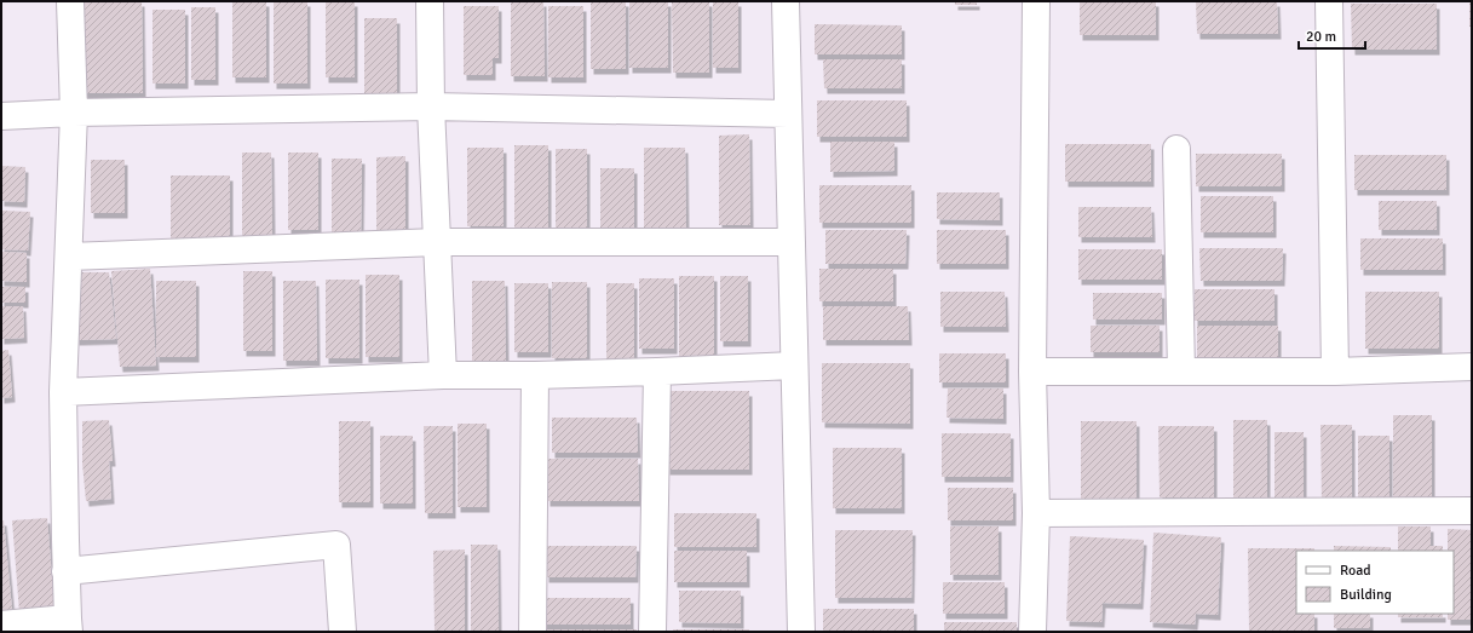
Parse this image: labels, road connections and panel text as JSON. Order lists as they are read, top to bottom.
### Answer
{
  "legend": ["Road", "Building"],
  "scale_bar": "20 m"
}
